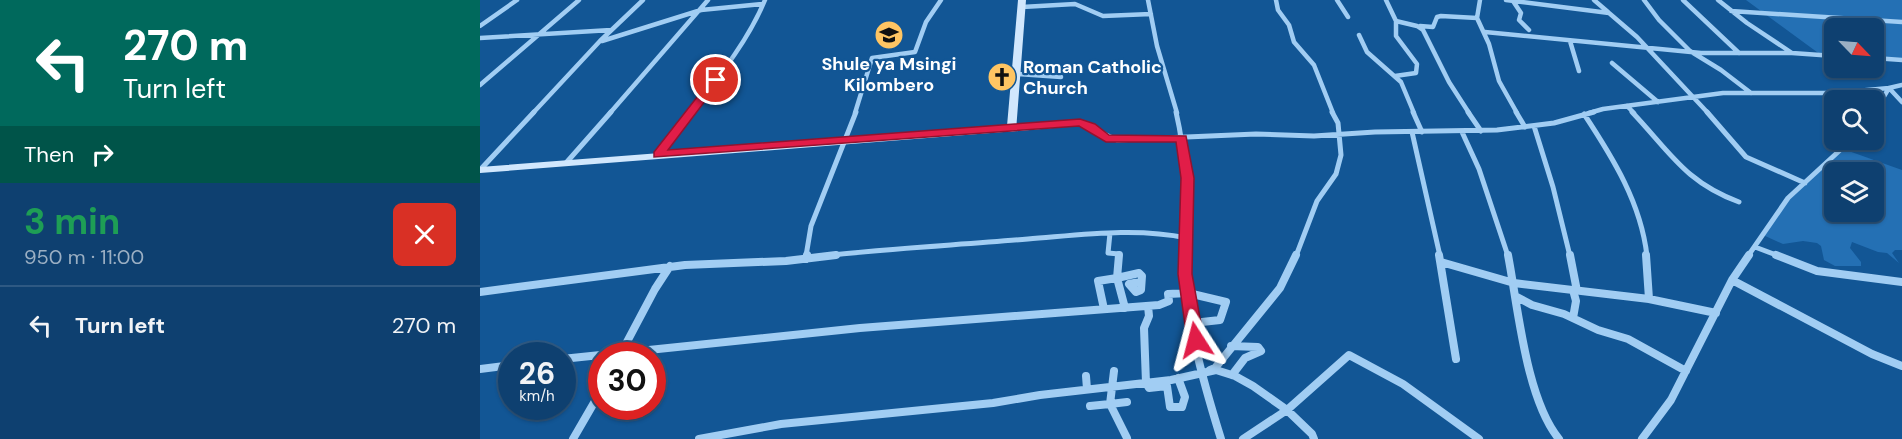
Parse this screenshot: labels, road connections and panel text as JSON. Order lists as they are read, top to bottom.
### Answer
{
  "places": {
    "school or university": ["Shule ya Msingi Kilombero"],
    "church": ["Roman Catholic Church"]
  },
  "north": "bottom right",
  "page": {
    "turn": ["270 m", "Turn left"],
    "then": "Then",
    "heading": ["3 min", "950 m · 11:00"],
    "list": [
      {
        "name": "Turn left",
        "value": "270 m"
      }
    ],
    "speed": "26 km/h",
    "limit": "30"
  }
}
